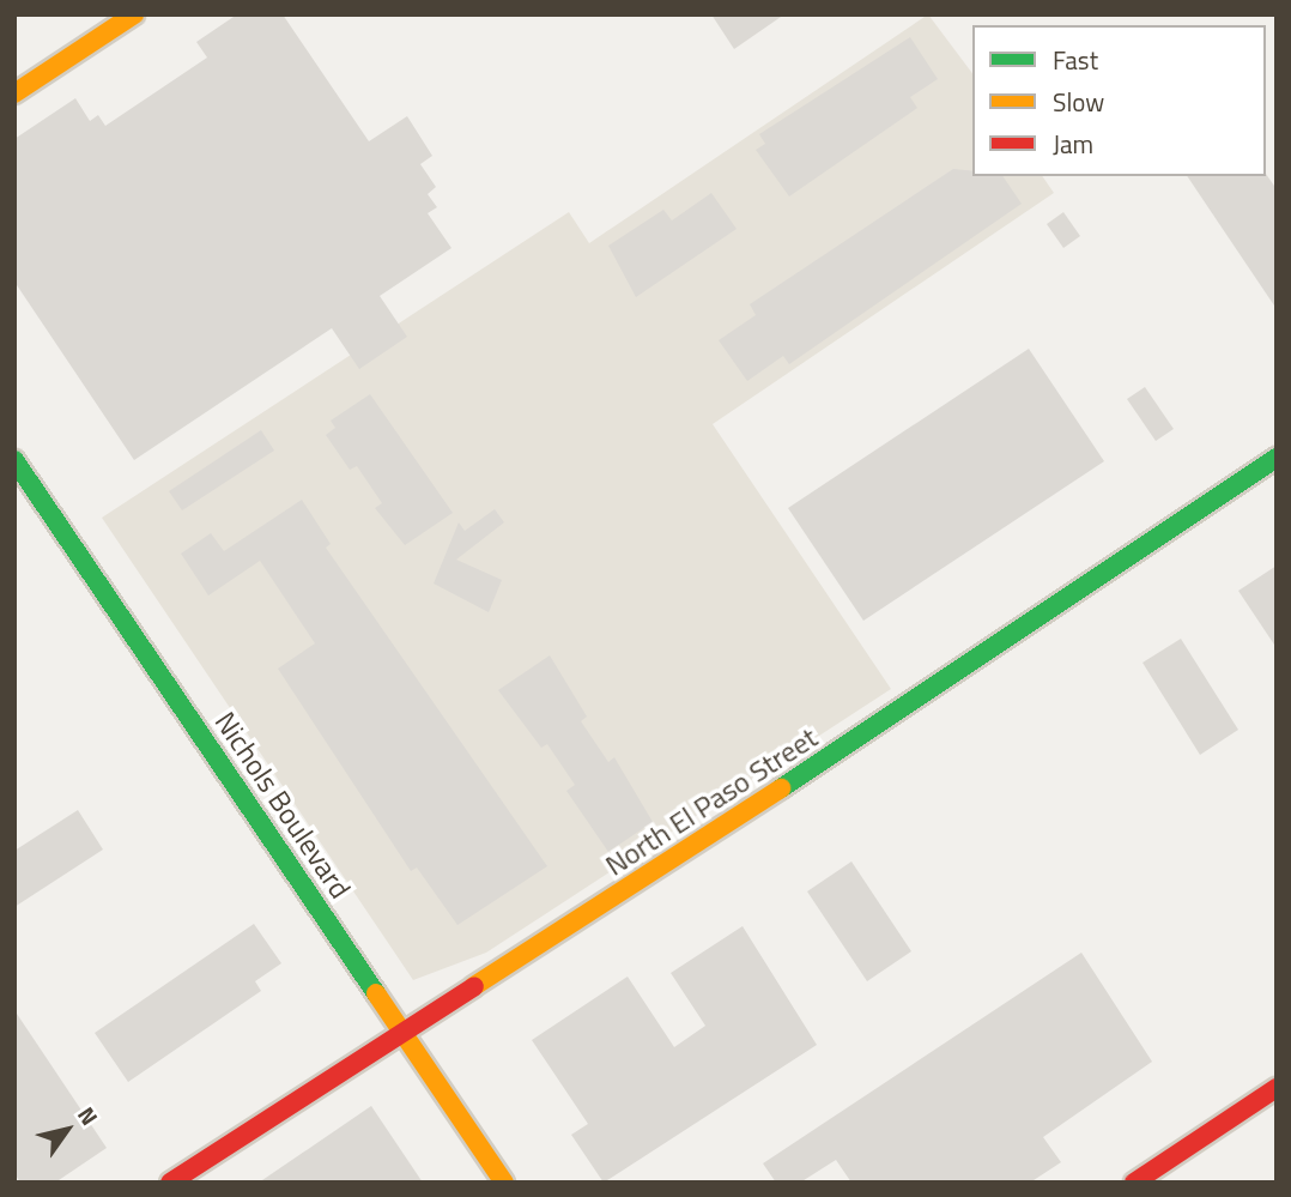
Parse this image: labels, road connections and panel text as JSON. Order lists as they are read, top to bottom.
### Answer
{
  "streets": {
    "street": ["North El Paso Street", "Nichols Boulevard"]
  },
  "crossings": [
    ["North El Paso Street", "Nichols Boulevard"]
  ],
  "legend": ["Fast", "Slow", "Jam"],
  "north": "top right"
}
